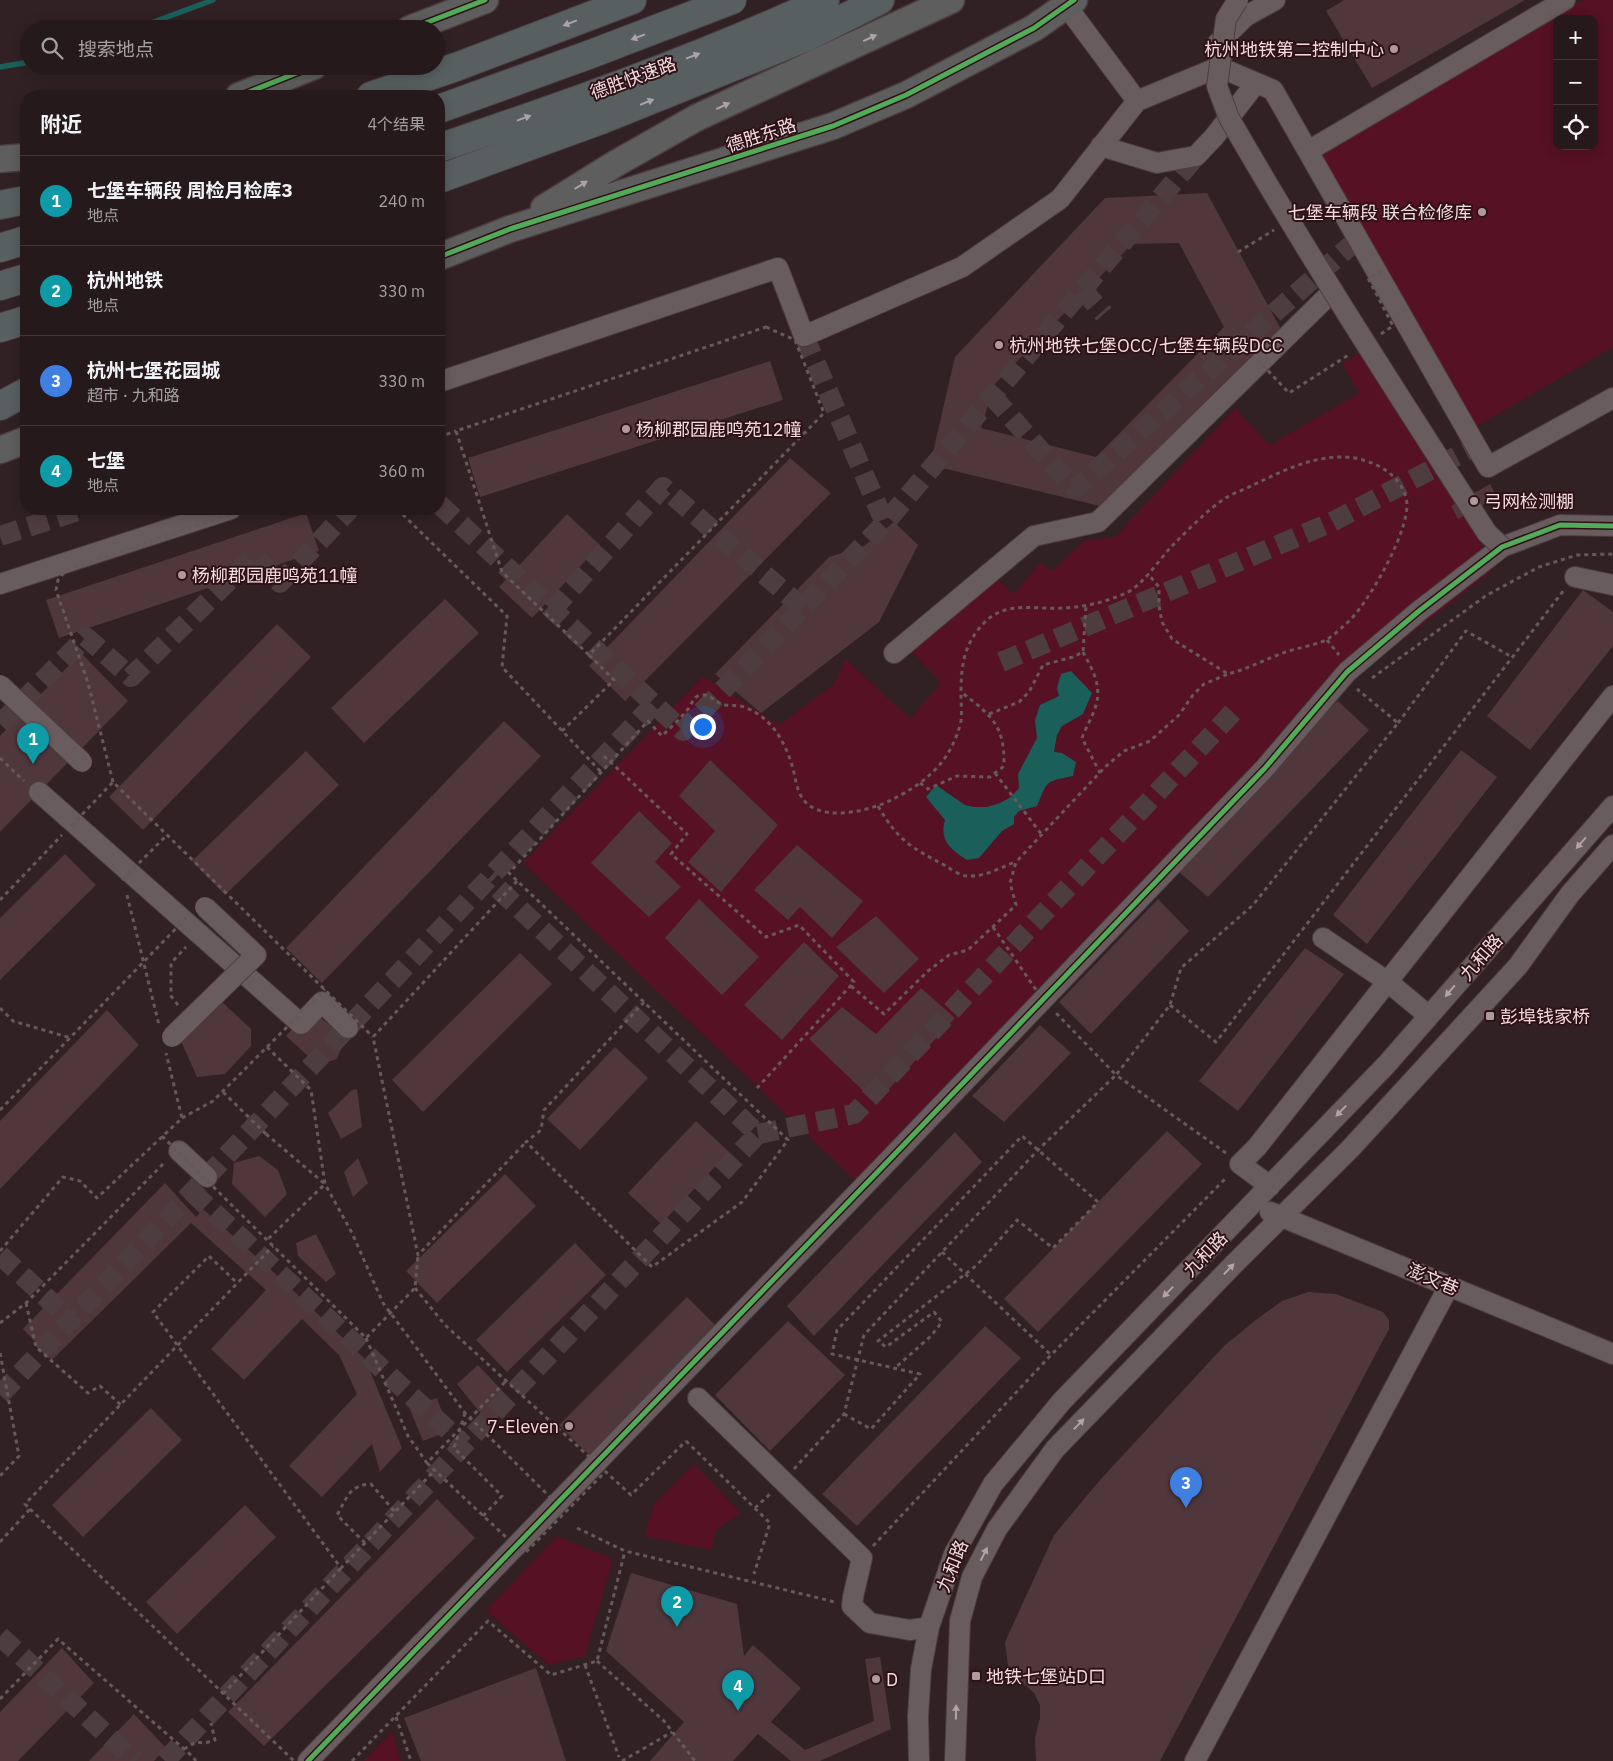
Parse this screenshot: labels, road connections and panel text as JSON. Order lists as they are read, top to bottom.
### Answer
{
  "streets": {
    "highway": ["德胜快速路"],
    "main road": ["德胜东路"],
    "street": ["九和路", "澎文巷"]
  },
  "crossings": [
    ["九和路", "澎文巷"]
  ],
  "places": {
    "other": [
      "杭州地铁第二控制中心",
      "七堡车辆段 联合检修库",
      "杭州地铁七堡OCC/七堡车辆段DCC",
      "杨柳郡园鹿鸣苑12幢",
      "弓网检测棚",
      "杨柳郡园鹿鸣苑11幢",
      "7-Eleven",
      "D"
    ],
    "transit": ["彭埠钱家桥", "地铁七堡站D口"]
  },
  "page": {
    "map_buttons": ["+", "−"],
    "search": "搜索地点",
    "heading": ["附近", "4个结果"],
    "list": [
      {
        "mark": "1",
        "name": "七堡车辆段 周检月检库3",
        "note": "地点",
        "value": "240 m"
      },
      {
        "mark": "2",
        "name": "杭州地铁",
        "note": "地点",
        "value": "330 m"
      },
      {
        "mark": "3",
        "name": "杭州七堡花园城",
        "note": "超市 · 九和路",
        "value": "330 m"
      },
      {
        "mark": "4",
        "name": "七堡",
        "note": "地点",
        "value": "360 m"
      }
    ],
    "pins": [
      "1",
      "3",
      "2",
      "4"
    ]
  }
}
